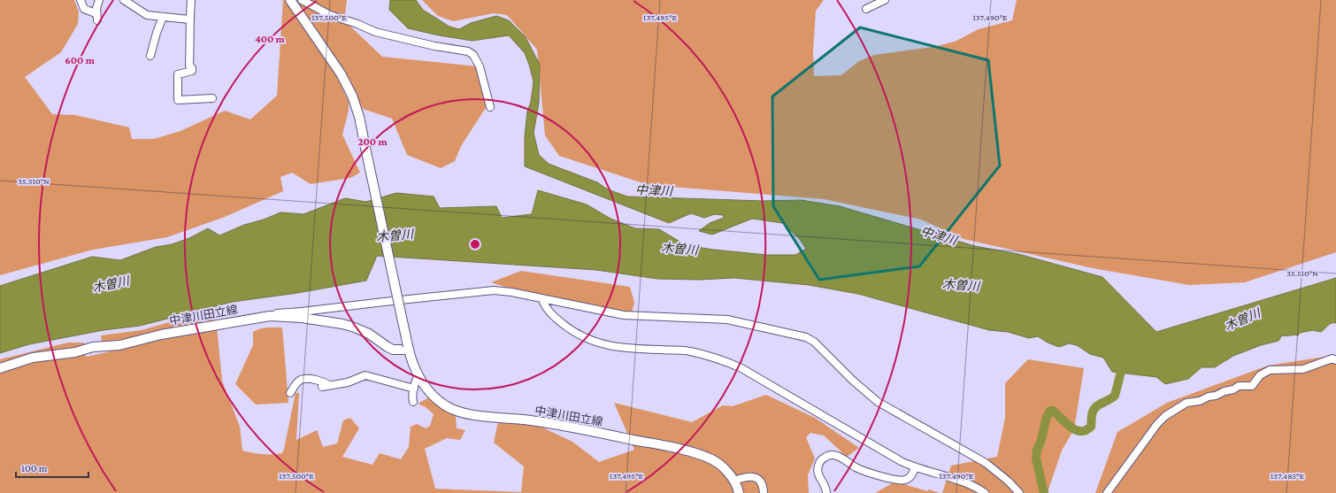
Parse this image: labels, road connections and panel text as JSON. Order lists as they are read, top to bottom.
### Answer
{
  "streets": {
    "main road": ["中津川田立線"]
  },
  "water": ["中津川", "木曽川"],
  "scale_bar": "100 m",
  "coordinates": [
    "137.500°E",
    "137.495°E",
    "137.490°E",
    "35.510°N",
    "137.485°E"
  ],
  "rings": ["400 m", "600 m", "200 m"]
}
